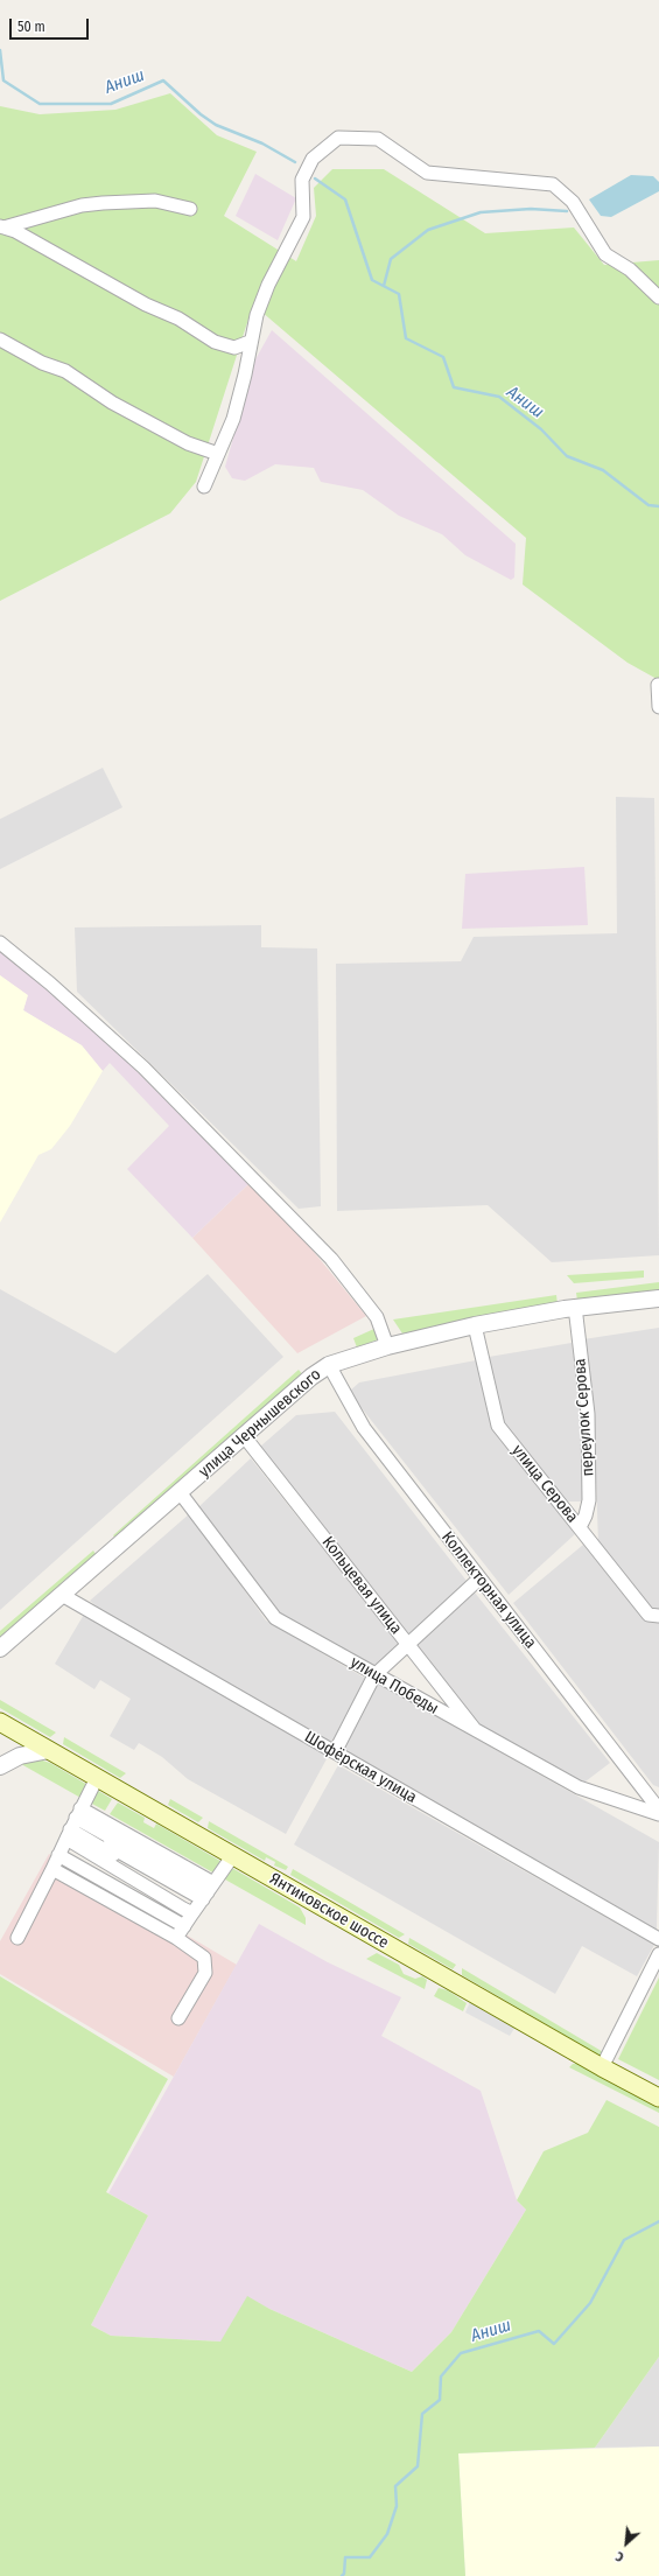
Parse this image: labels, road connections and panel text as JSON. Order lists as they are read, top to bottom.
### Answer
{
  "streets": {
    "main road": ["Янтиковское шоссе"],
    "street": [
      "переулок Серова",
      "улица Чернышевского",
      "улица Серова",
      "Кольцевая улица",
      "Коллекторная улица",
      "улица Победы",
      "Шофёрская улица"
    ]
  },
  "crossings": [
    ["переулок Серова", "улица Чернышевского"],
    ["переулок Серова", "улица Серова"],
    ["улица Чернышевского", "улица Серова"],
    ["улица Чернышевского", "Кольцевая улица"],
    ["улица Чернышевского", "Коллекторная улица"],
    ["улица Чернышевского", "улица Победы"],
    ["улица Чернышевского", "Шофёрская улица"],
    ["Кольцевая улица", "улица Победы"]
  ],
  "water": ["Аниш"],
  "scale_bar": "50 m",
  "north": "bottom left"
}
